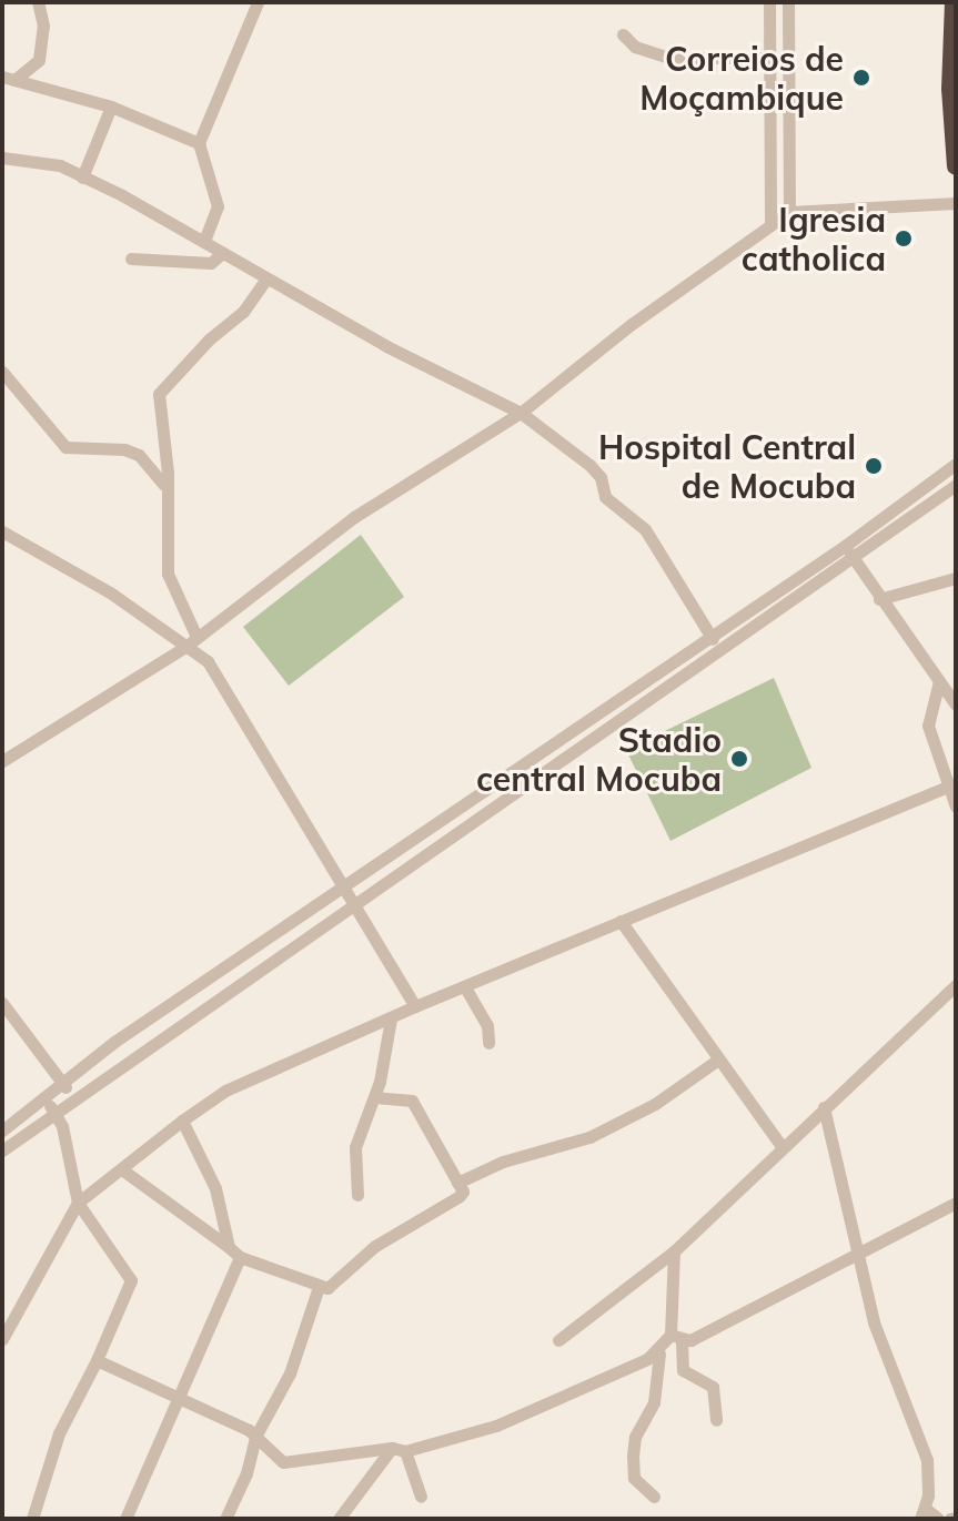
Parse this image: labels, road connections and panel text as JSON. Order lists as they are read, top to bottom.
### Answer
{
  "places": [
    "Correios de Moçambique",
    "Igresia catholica",
    "Hospital Central de Mocuba",
    "Stadio central Mocuba"
  ]
}
